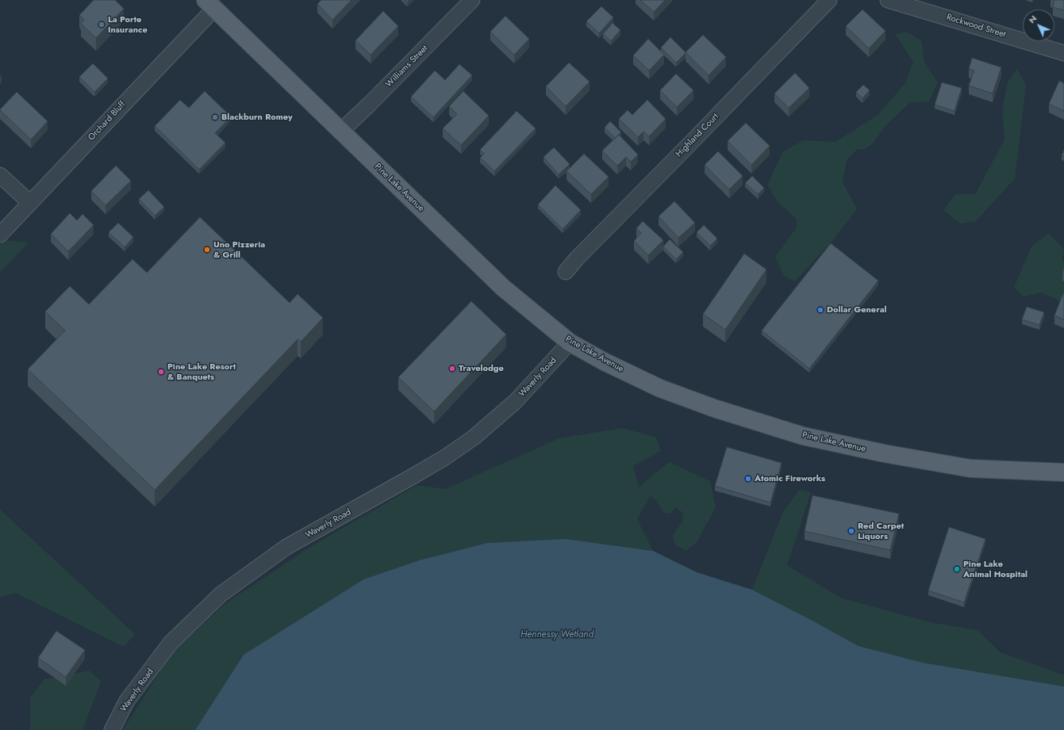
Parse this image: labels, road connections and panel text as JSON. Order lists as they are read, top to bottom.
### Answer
{
  "streets": {
    "main road": ["Pine Lake Avenue"],
    "street": [
      "Rockwood Street",
      "Williams Street",
      "Orchard Bluff",
      "Highland Court",
      "Waverly Road"
    ]
  },
  "crossings": [
    ["Williams Street", "Pine Lake Avenue"],
    ["Orchard Bluff", "Pine Lake Avenue"],
    ["Pine Lake Avenue", "Waverly Road"]
  ],
  "water": ["Hennessy Wetland"],
  "places": [
    "La Porte Insurance",
    "Blackburn Romey",
    "Uno Pizzeria & Grill",
    "Dollar General",
    "Travelodge",
    "Pine Lake Resort & Banquets",
    "Atomic Fireworks",
    "Red Carpet Liquors",
    "Pine Lake Animal Hospital"
  ],
  "north": "top left"
}
